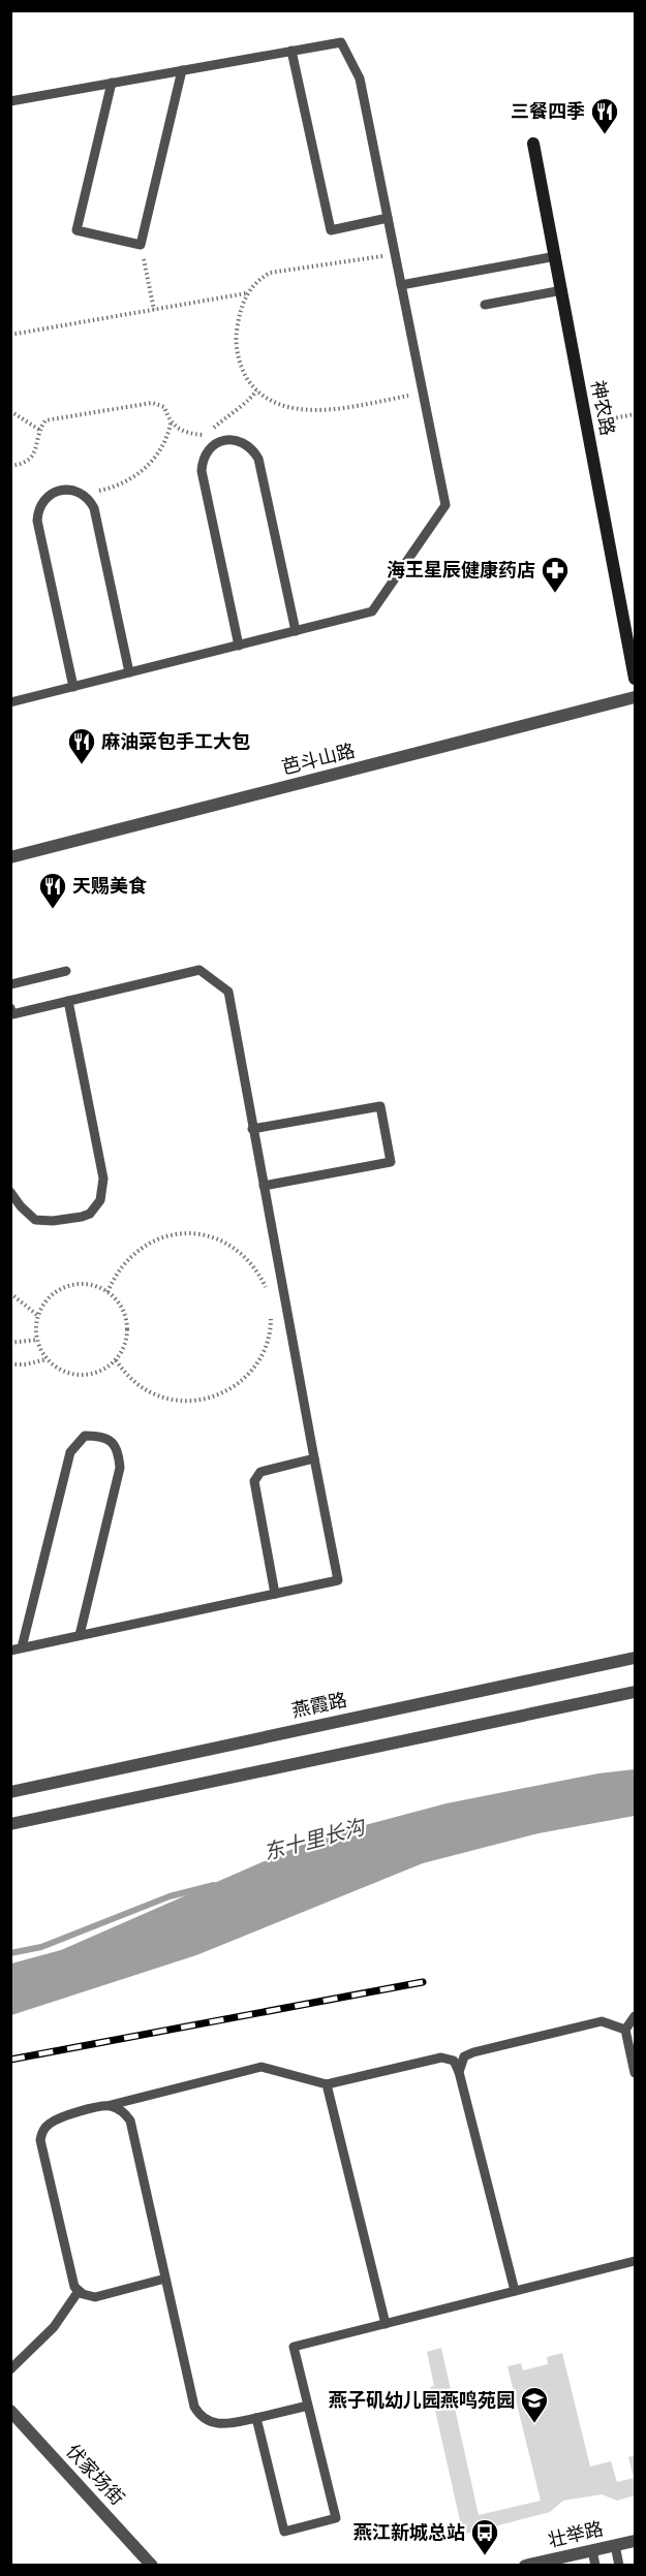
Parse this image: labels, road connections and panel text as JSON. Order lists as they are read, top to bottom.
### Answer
{
  "streets": {
    "street": [
      "神农路",
      "芭斗山路",
      "燕霞路",
      "伏家场街",
      "壮举路"
    ]
  },
  "water": ["东十里长沟"],
  "places": {
    "restaurant": ["三餐四季", "麻油菜包手工大包", "天赐美食"],
    "pharmacy": ["海王星辰健康药店"],
    "school or university": ["燕子矶幼儿园燕鸣苑园"],
    "bus stop": ["燕江新城总站"]
  }
}
